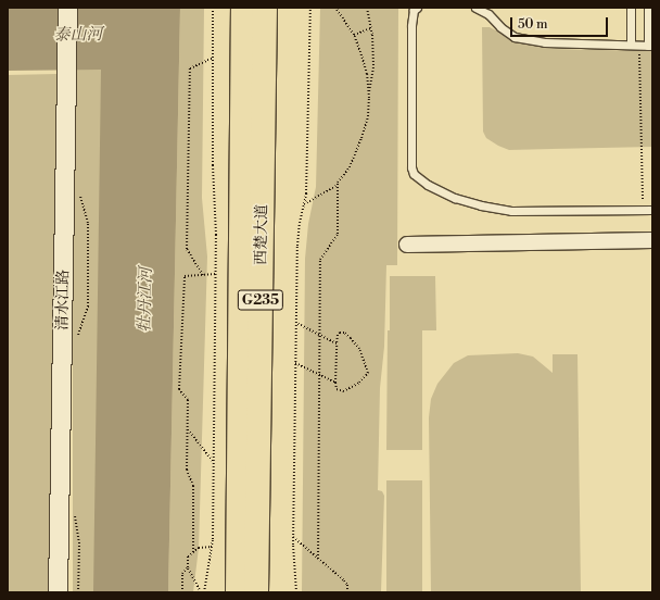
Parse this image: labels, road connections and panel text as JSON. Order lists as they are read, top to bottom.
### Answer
{
  "streets": {
    "highway": ["西楚大道", "G235"],
    "street": ["清水江路"]
  },
  "water": ["泰山河", "牡丹江河"],
  "scale_bar": "50 m"
}
